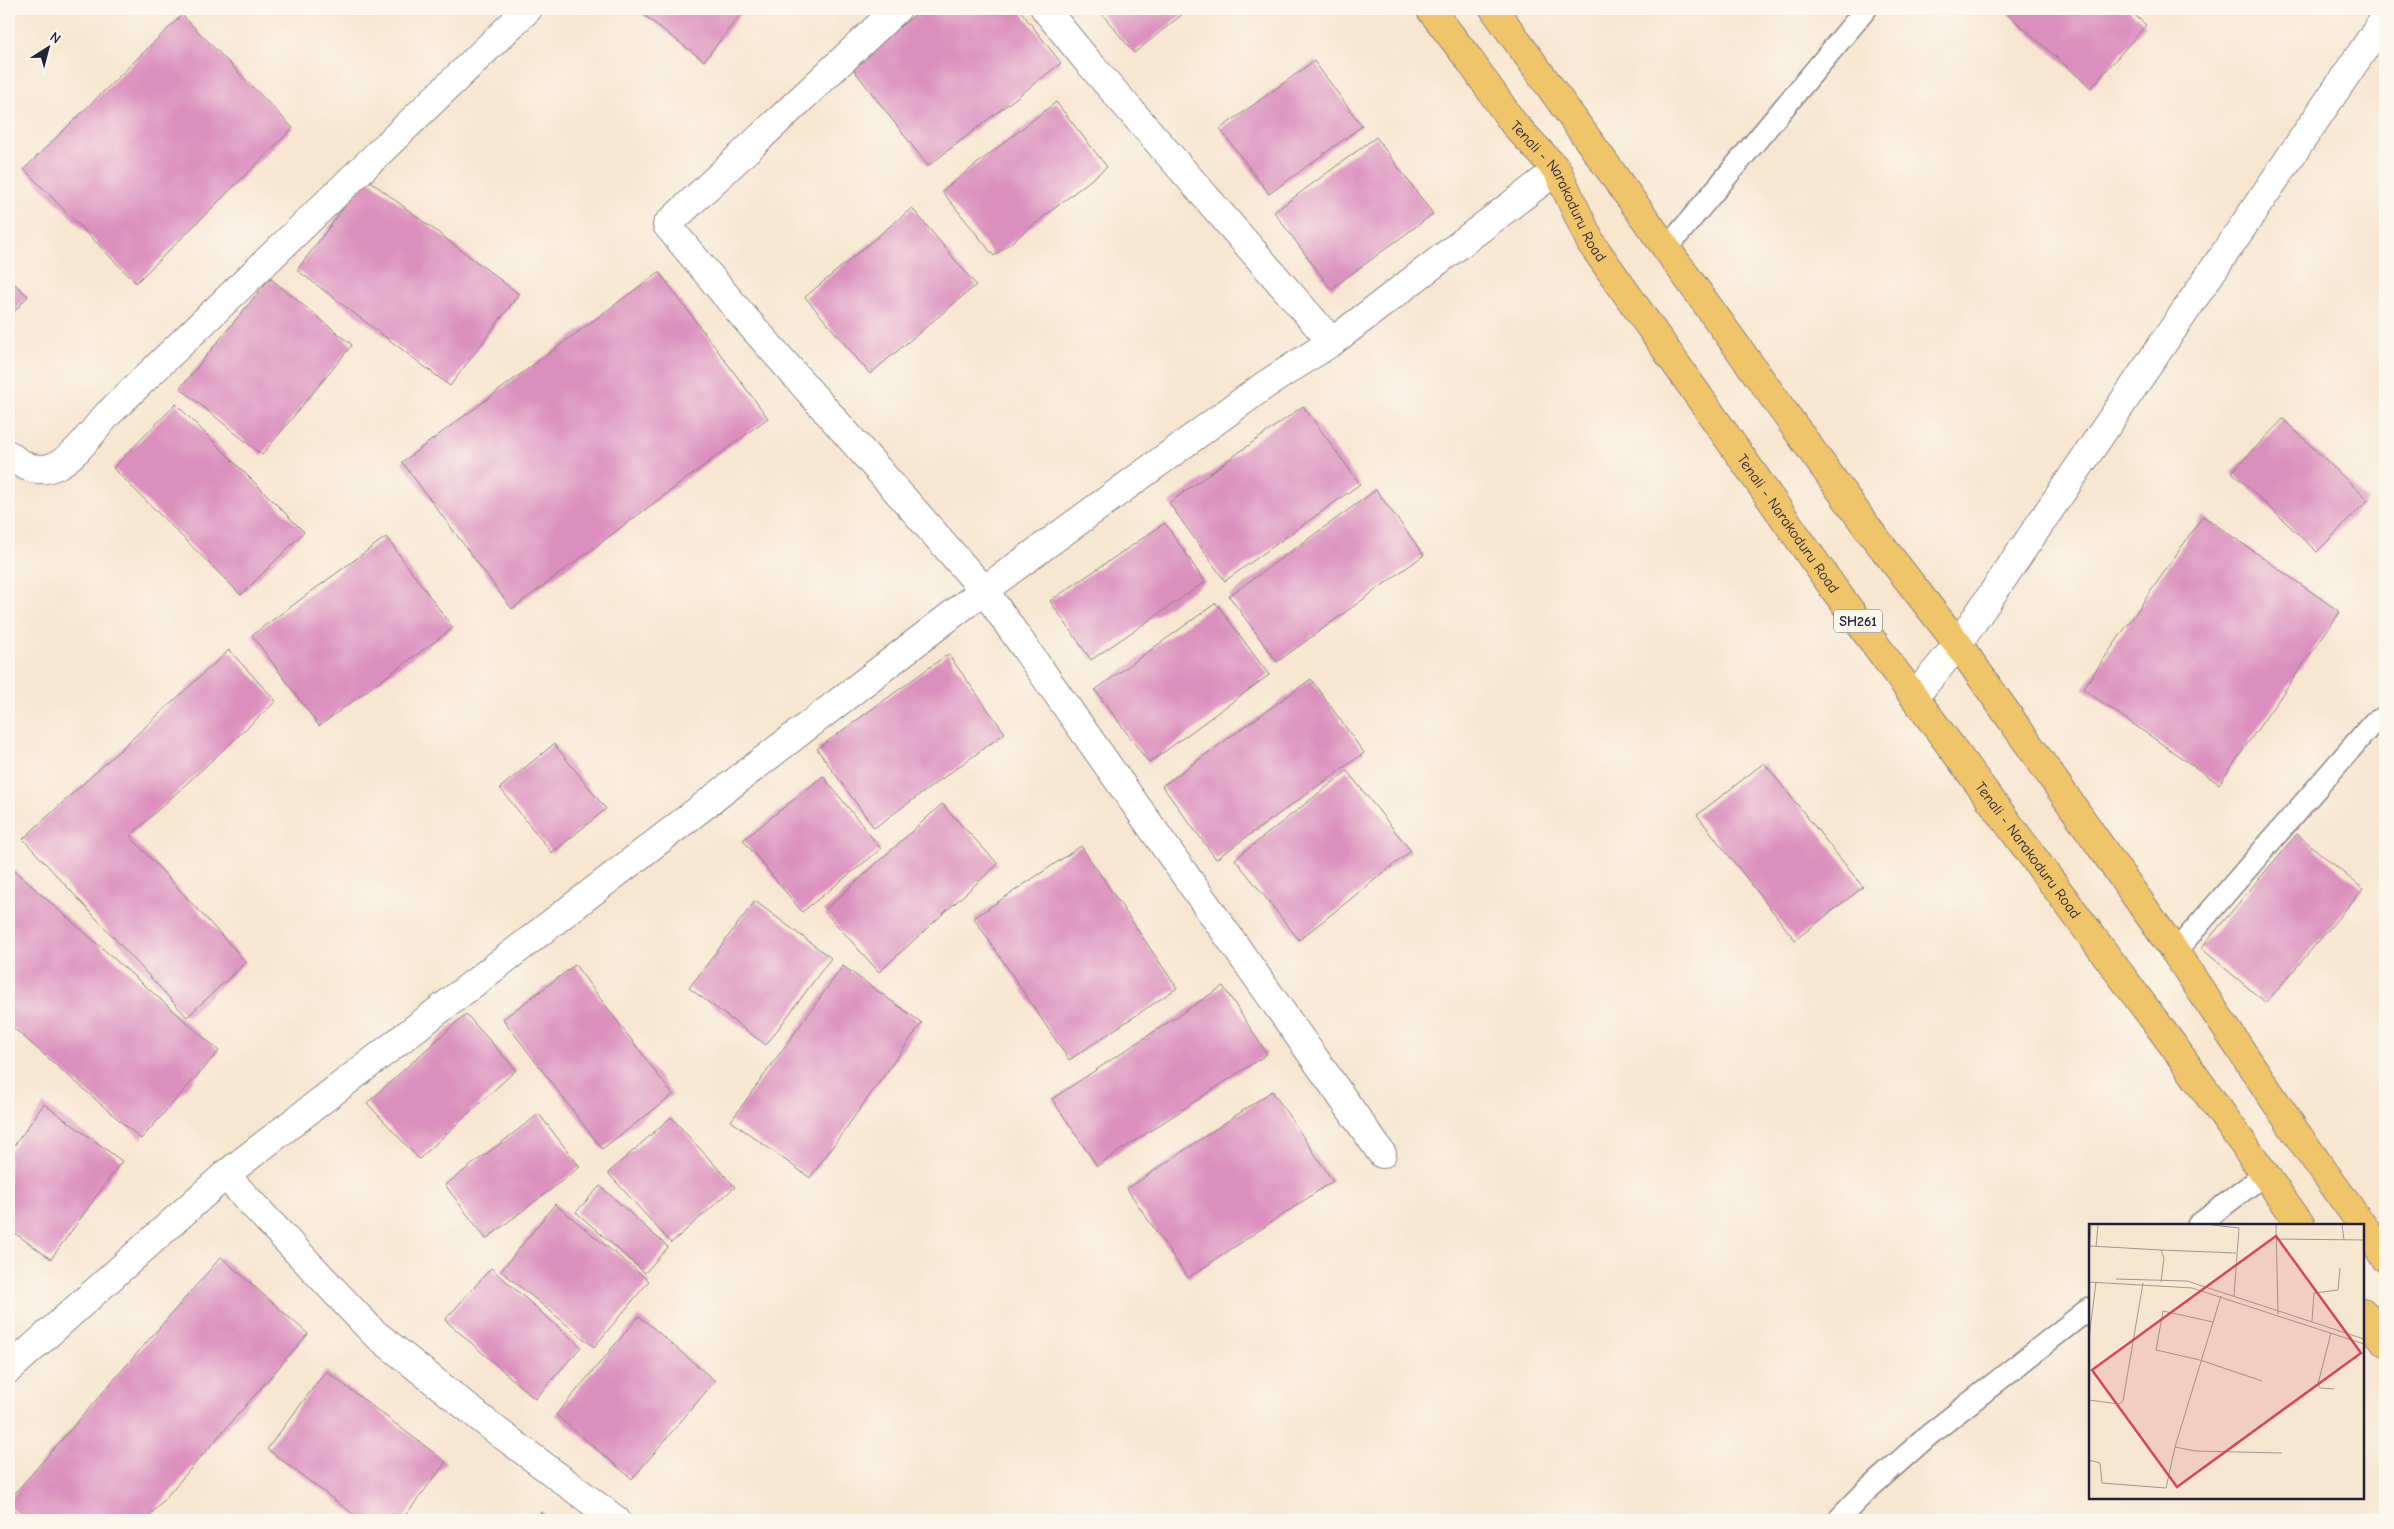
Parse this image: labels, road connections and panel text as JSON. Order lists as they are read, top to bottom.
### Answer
{
  "streets": {
    "main road": ["Tenali - Narakoduru Road", "SH261"]
  },
  "north": "top right"
}
